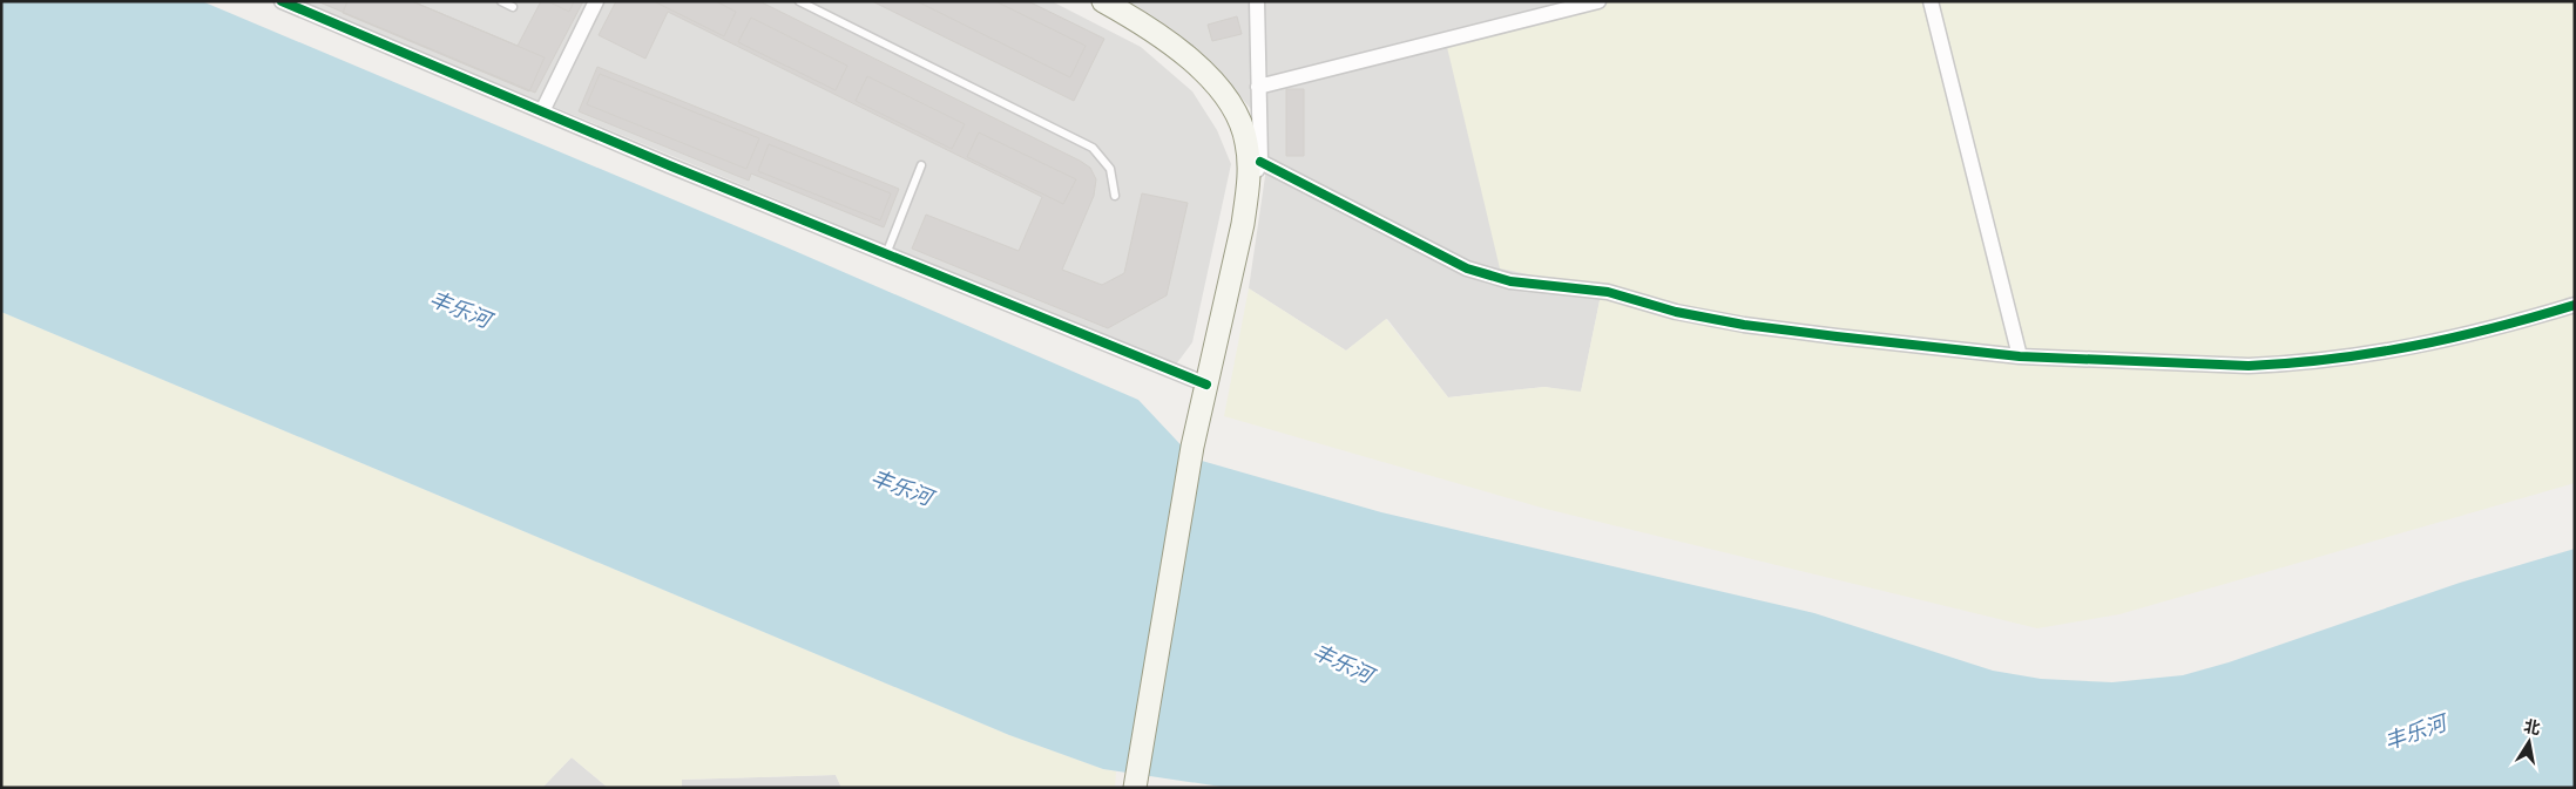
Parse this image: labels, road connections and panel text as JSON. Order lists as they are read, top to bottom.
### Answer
{
  "water": ["丰乐河"],
  "north": "top"
}
